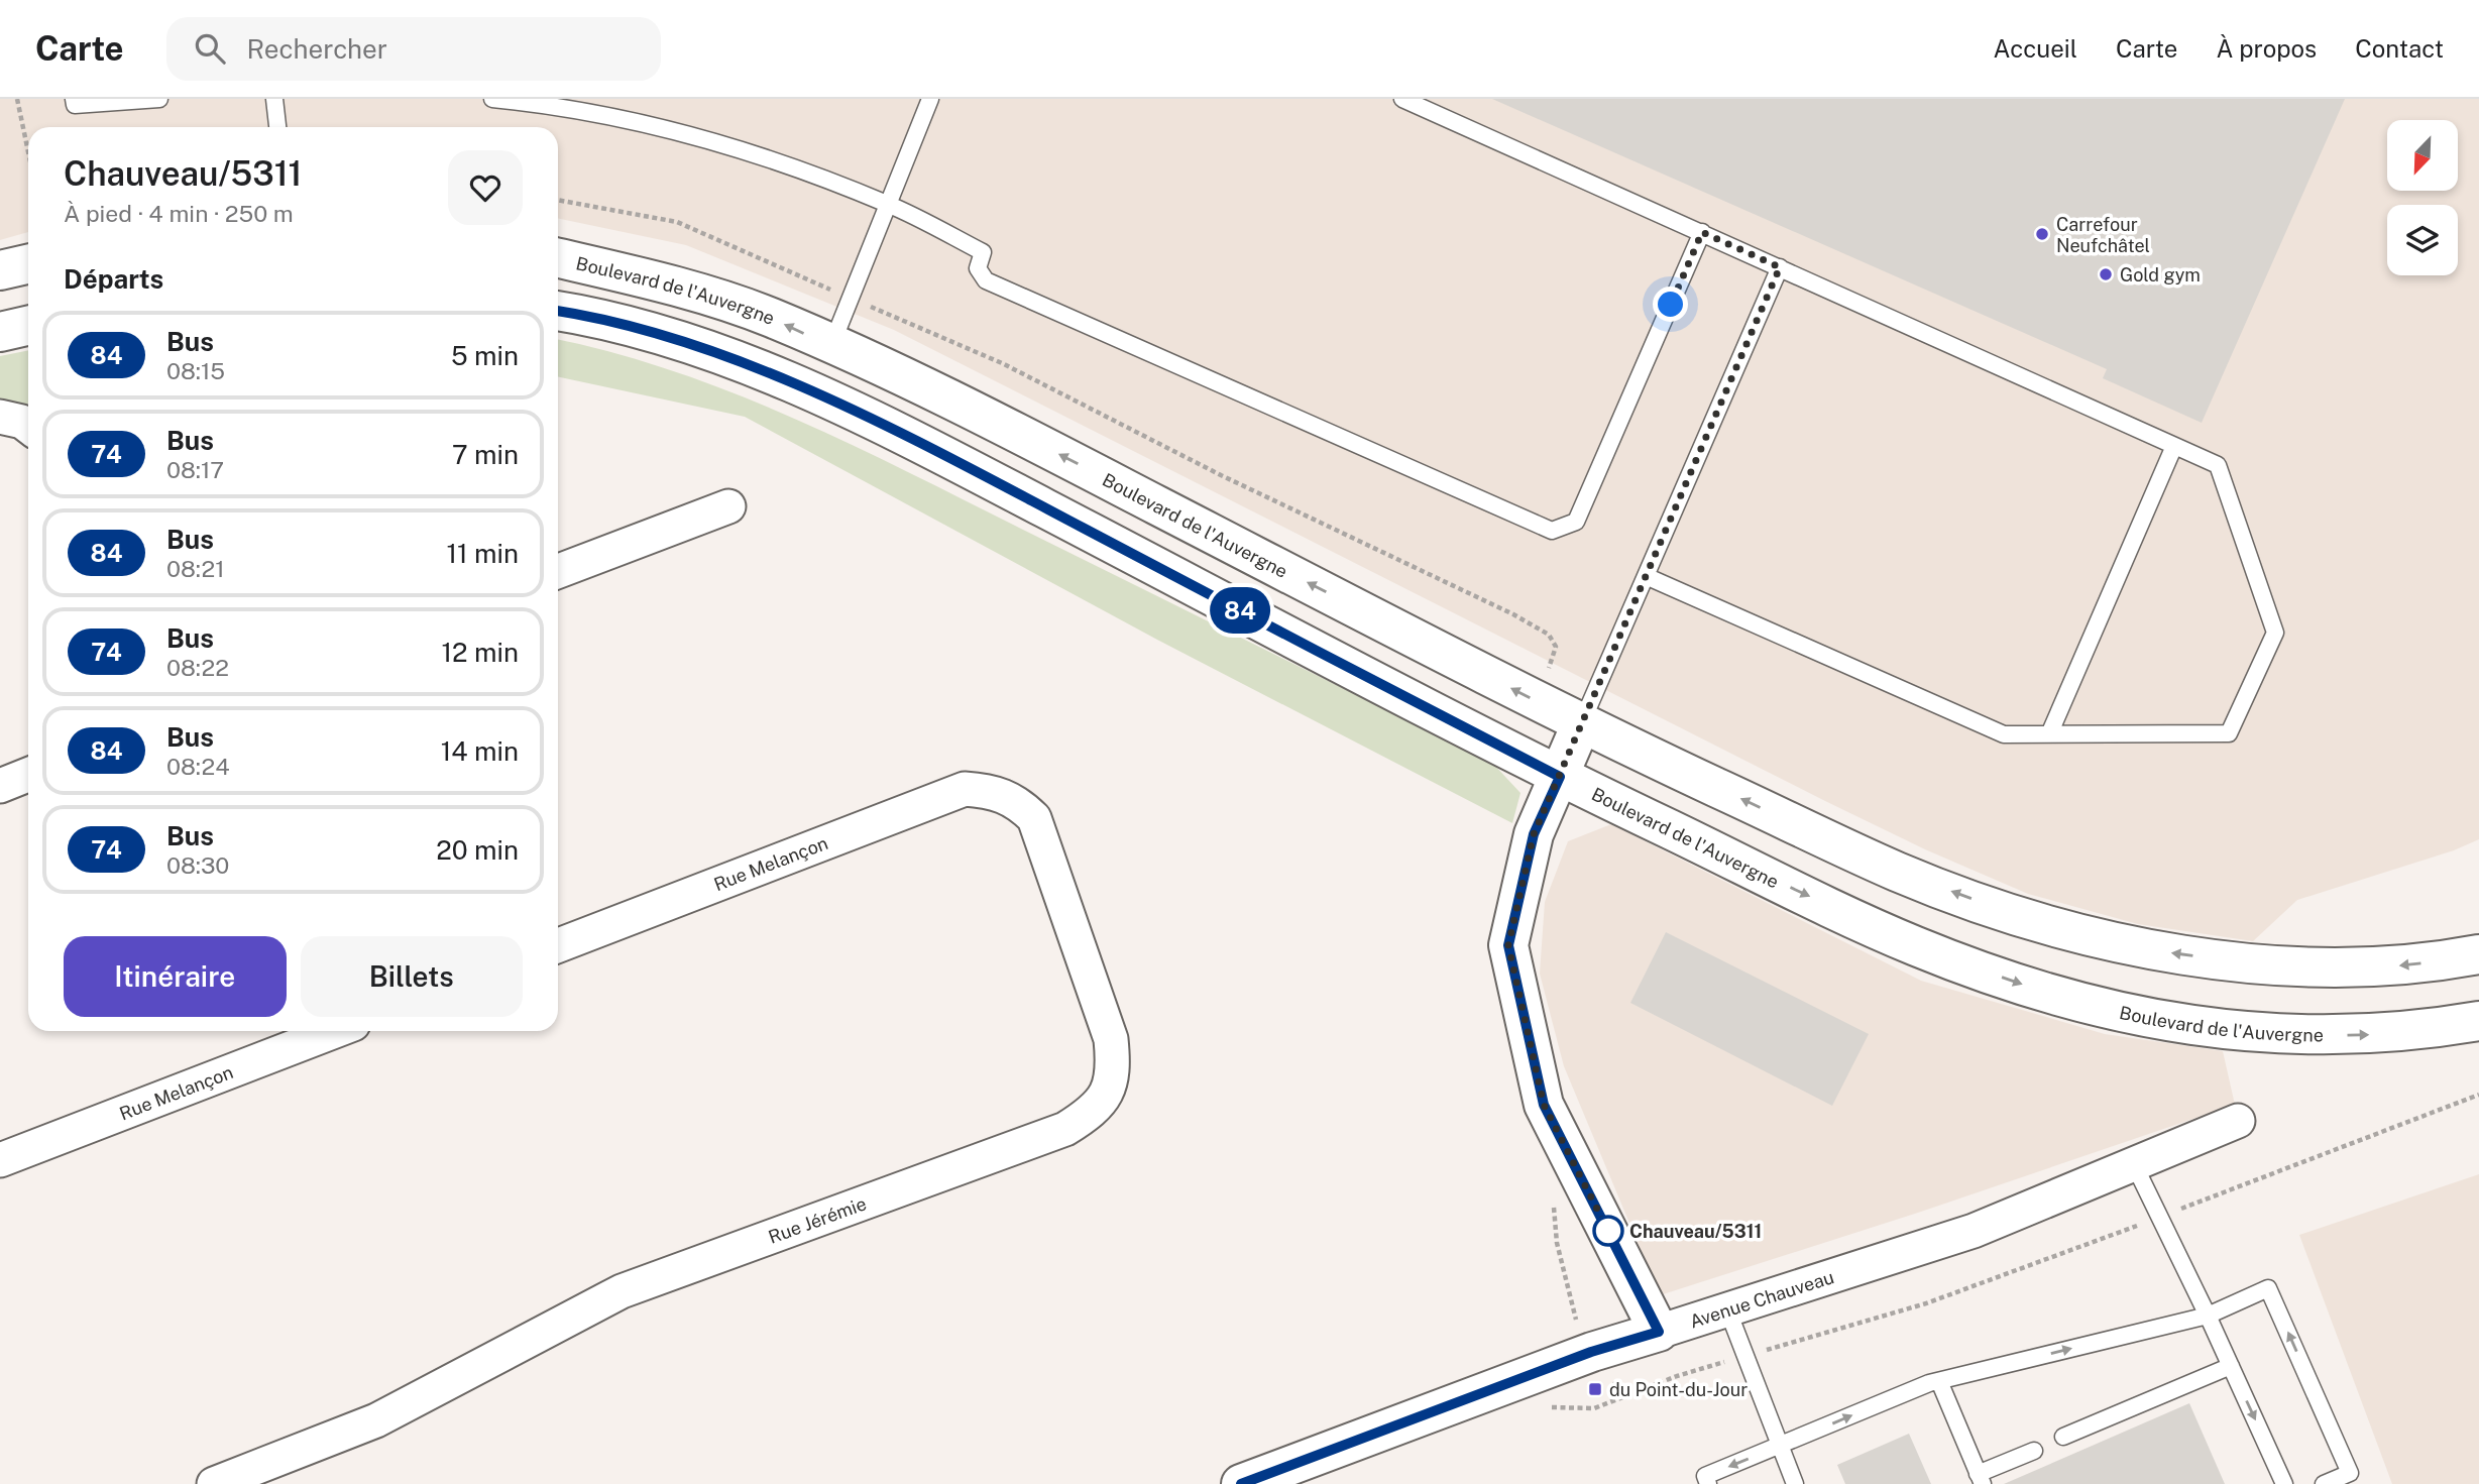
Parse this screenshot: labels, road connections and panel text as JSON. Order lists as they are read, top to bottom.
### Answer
{
  "streets": {
    "main road": ["Boulevard de l'Auvergne", "Avenue Chauveau"],
    "street": ["Rue Melançon", "Rue Jérémie"]
  },
  "crossings": [
    ["Rue Melançon", "Rue Jérémie"]
  ],
  "places": {
    "other": ["Carrefour Neufchâtel", "Gold gym", "Chauveau/5311"],
    "transit": ["du Point-du-Jour"]
  },
  "lines": ["bus line 84"],
  "north": "bottom left",
  "page": {
    "header": "Carte",
    "search": "Rechercher",
    "nav": [
      "Accueil",
      "Carte",
      "À propos",
      "Contact"
    ],
    "on_map": "84",
    "heading": [
      ["Chauveau/5311", "À pied · 4 min · 250 m"],
      "Départs"
    ],
    "list": [
      {
        "mark": "84",
        "name": "Bus",
        "note": "08:15",
        "value": "5 min"
      },
      {
        "mark": "74",
        "name": "Bus",
        "note": "08:17",
        "value": "7 min"
      },
      {
        "mark": "84",
        "name": "Bus",
        "note": "08:21",
        "value": "11 min"
      },
      {
        "mark": "74",
        "name": "Bus",
        "note": "08:22",
        "value": "12 min"
      },
      {
        "mark": "84",
        "name": "Bus",
        "note": "08:24",
        "value": "14 min"
      },
      {
        "mark": "74",
        "name": "Bus",
        "note": "08:30",
        "value": "20 min"
      }
    ],
    "buttons": ["Itinéraire", "Billets"]
  }
}
